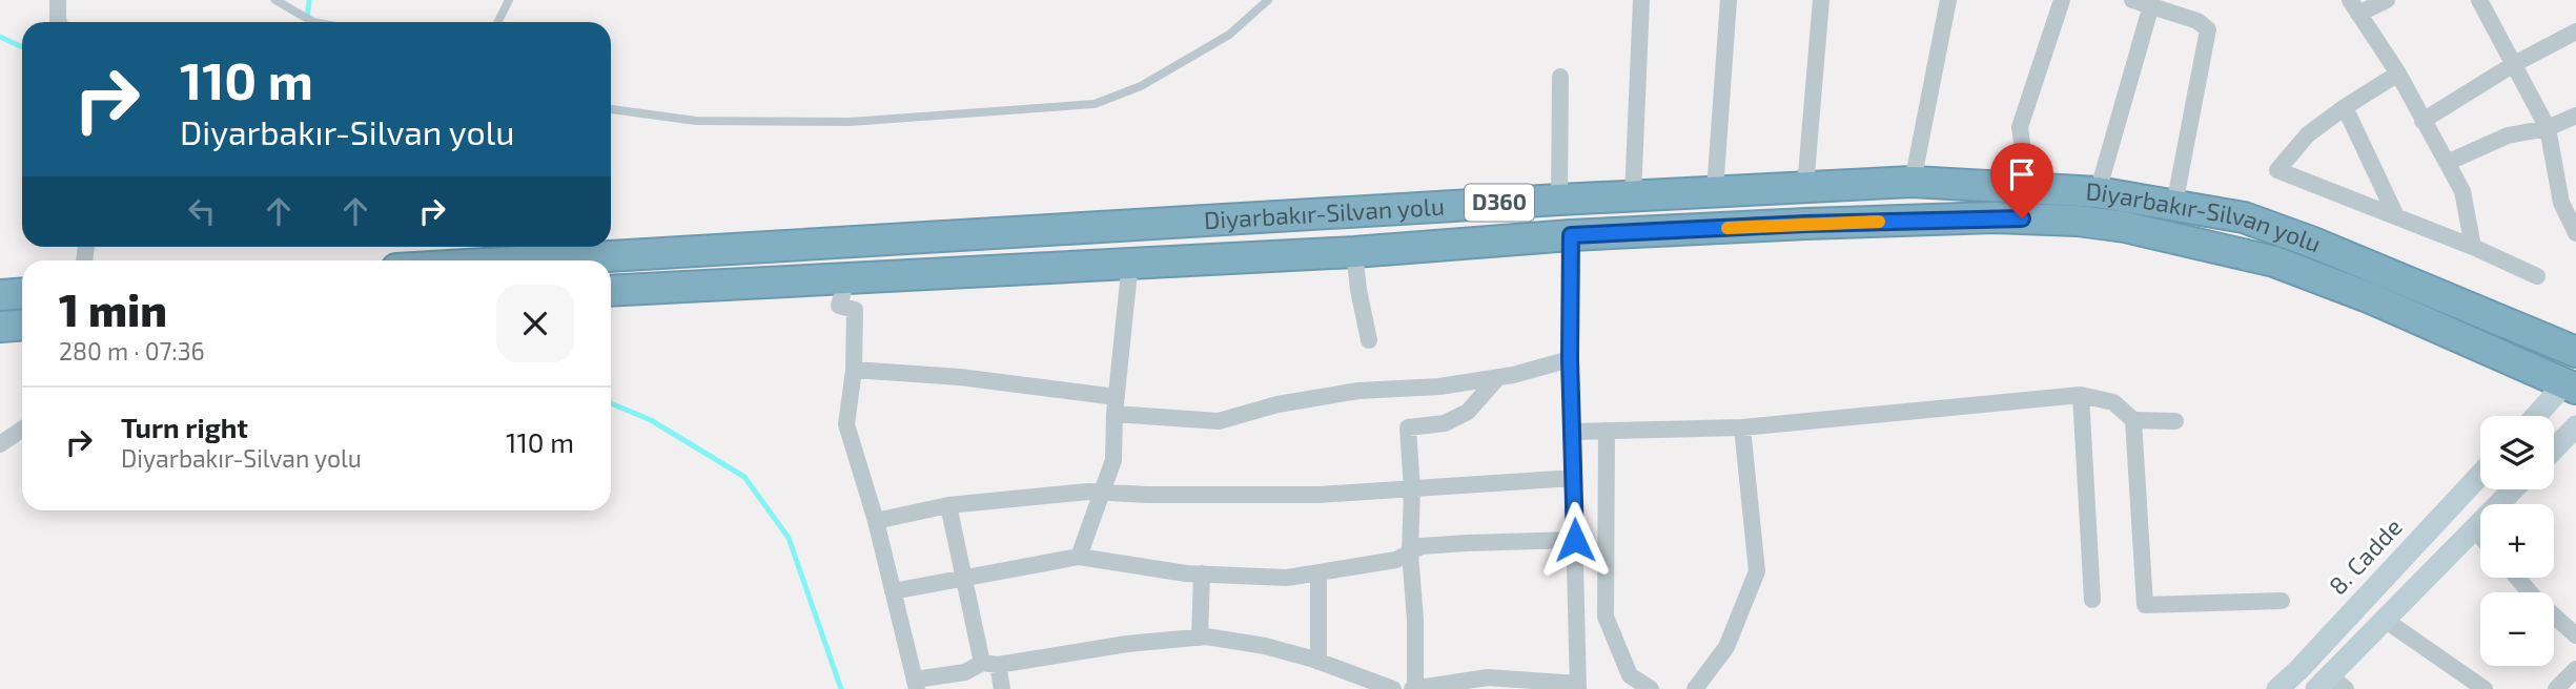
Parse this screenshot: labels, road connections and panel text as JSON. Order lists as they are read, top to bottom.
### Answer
{
  "streets": {
    "highway": ["D360", "Diyarbakır-Silvan yolu"],
    "street": ["8. Cadde"]
  },
  "page": {
    "turn": ["110 m", "Diyarbakır-Silvan yolu"],
    "heading": ["1 min", "280 m · 07:36"],
    "list": [
      {
        "name": "Turn right",
        "note": "Diyarbakır-Silvan yolu",
        "value": "110 m"
      }
    ],
    "map_buttons": ["+", "−"]
  }
}
